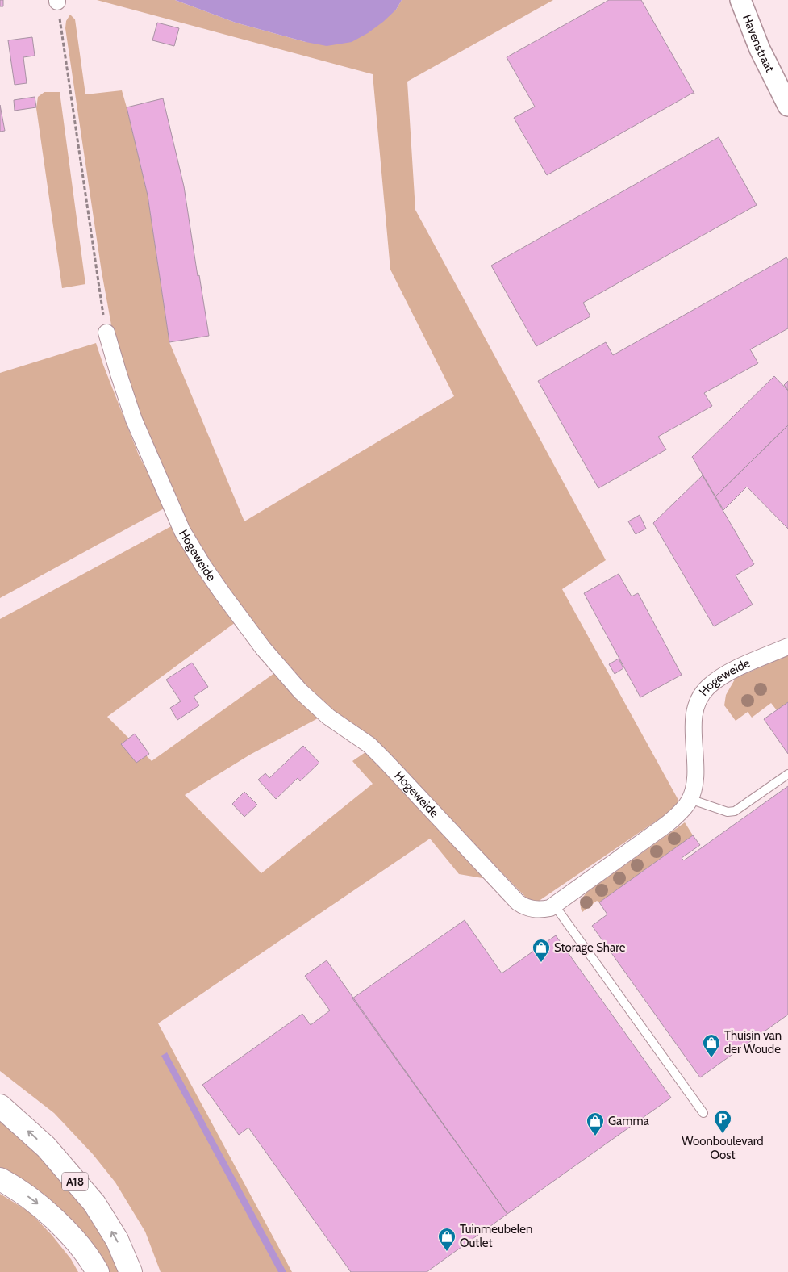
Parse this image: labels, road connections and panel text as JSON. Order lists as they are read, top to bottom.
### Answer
{
  "streets": {
    "highway": ["A18"],
    "street": ["Havenstraat", "Hogeweide"]
  },
  "places": {
    "shop": [
      "Storage Share",
      "Thuisin van der Woude",
      "Gamma",
      "Tuinmeubelen Outlet"
    ],
    "parking": ["Woonboulevard Oost"]
  }
}
